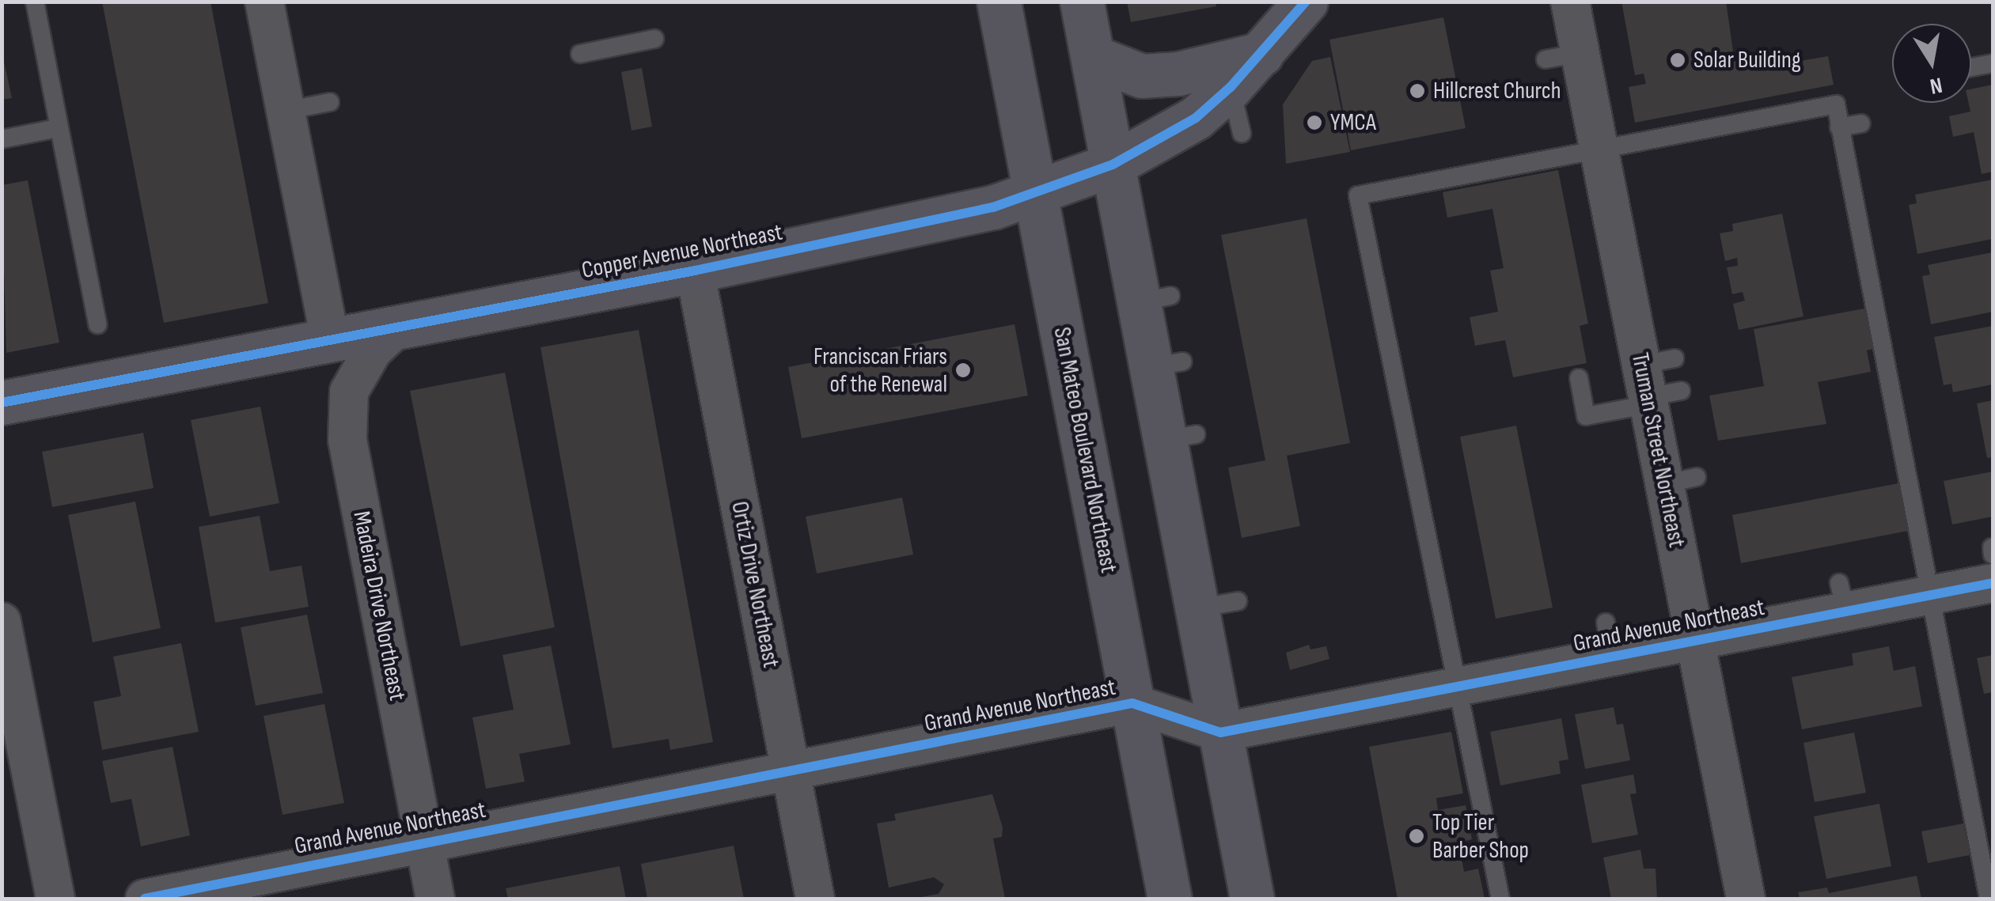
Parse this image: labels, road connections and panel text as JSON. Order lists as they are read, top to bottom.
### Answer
{
  "streets": {
    "main road": ["Copper Avenue Northeast", "San Mateo Boulevard Northeast"],
    "street": [
      "Truman Street Northeast",
      "Ortiz Drive Northeast",
      "Madeira Drive Northeast",
      "Grand Avenue Northeast"
    ]
  },
  "crossings": [
    ["Copper Avenue Northeast", "San Mateo Boulevard Northeast"],
    ["Copper Avenue Northeast", "Ortiz Drive Northeast"],
    ["Copper Avenue Northeast", "Madeira Drive Northeast"],
    ["San Mateo Boulevard Northeast", "Grand Avenue Northeast"],
    ["Truman Street Northeast", "Grand Avenue Northeast"],
    ["Ortiz Drive Northeast", "Grand Avenue Northeast"],
    ["Madeira Drive Northeast", "Grand Avenue Northeast"]
  ],
  "places": [
    "Solar Building",
    "Hillcrest Church",
    "YMCA",
    "Franciscan Friars of the Renewal",
    "Top Tier Barber Shop"
  ],
  "north": "bottom"
}
